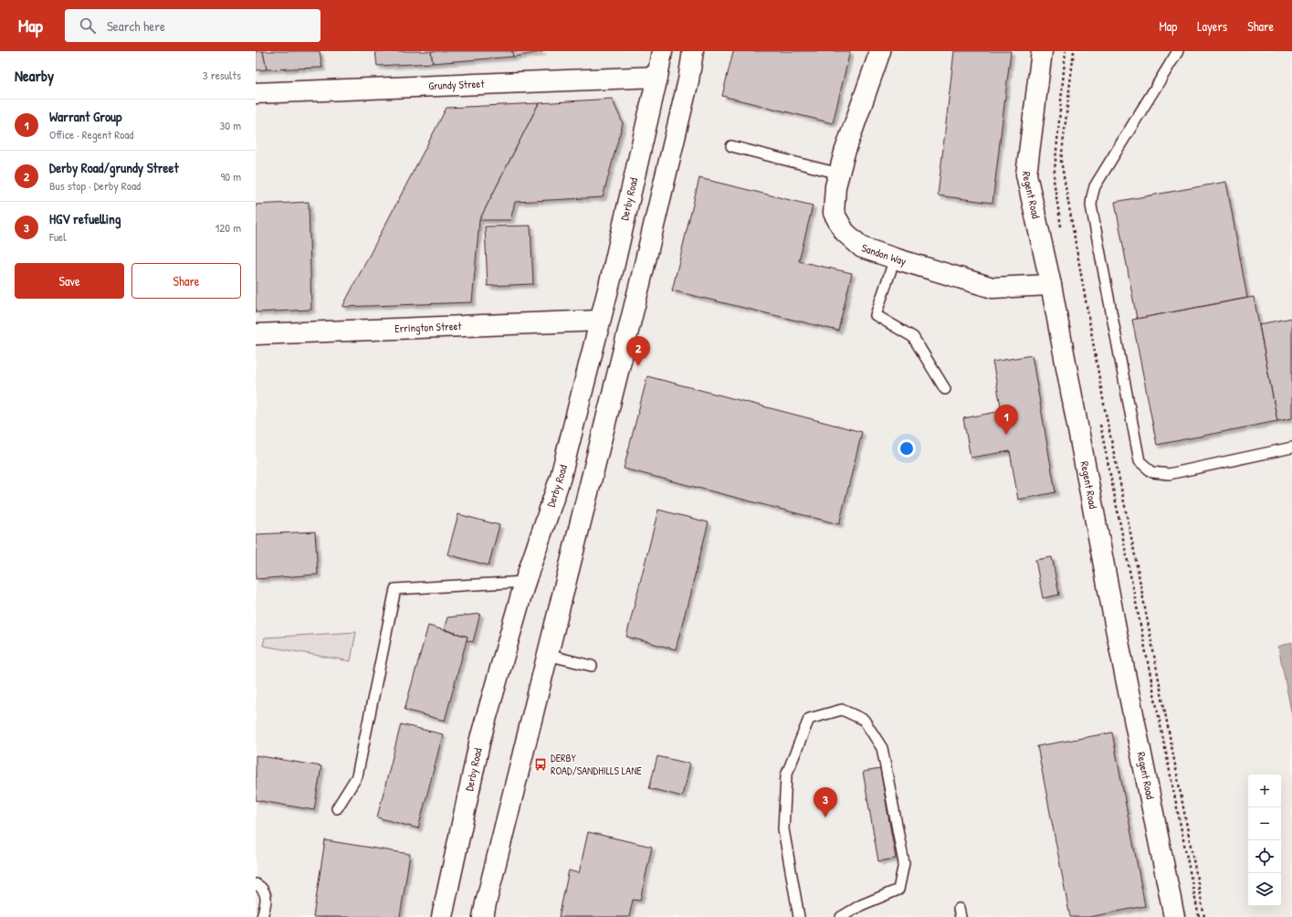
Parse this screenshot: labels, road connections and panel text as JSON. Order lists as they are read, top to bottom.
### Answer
{
  "streets": {
    "main road": [
      "Grundy Street",
      "Regent Road",
      "Derby Road",
      "Sandon Way",
      "Errington Street"
    ]
  },
  "crossings": [
    ["Grundy Street", "Derby Road"],
    ["Regent Road", "Sandon Way"],
    ["Derby Road", "Errington Street"]
  ],
  "places": {
    "bus stop": ["DERBY ROAD/SANDHILLS LANE"]
  },
  "page": {
    "header": "Map",
    "search": "Search here",
    "nav": ["Map", "Layers", "Share"],
    "heading": ["Nearby", "3 results"],
    "list": [
      {
        "mark": "1",
        "name": "Warrant Group",
        "note": "Office · Regent Road",
        "value": "30 m"
      },
      {
        "mark": "2",
        "name": "Derby Road/grundy Street",
        "note": "Bus stop · Derby Road",
        "value": "90 m"
      },
      {
        "mark": "3",
        "name": "HGV refuelling",
        "note": "Fuel",
        "value": "120 m"
      }
    ],
    "buttons": ["Save", "Share"],
    "pins": ["2", "1", "3"],
    "map_buttons": ["+", "−"]
  }
}
